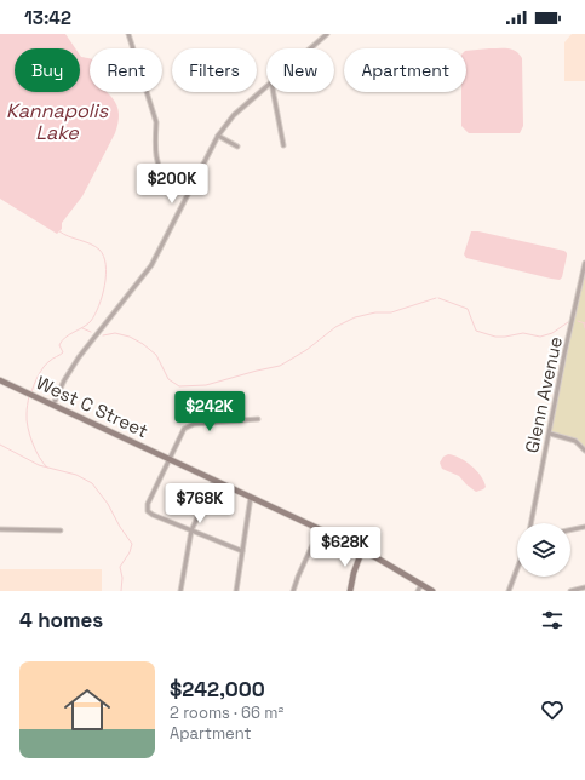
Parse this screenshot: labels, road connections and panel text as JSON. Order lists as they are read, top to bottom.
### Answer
{
  "streets": {
    "main road": ["West C Street"],
    "street": ["Glenn Avenue"]
  },
  "water": ["Kannapolis Lake"],
  "page": {
    "status": "13:42",
    "chip": [
      "Buy",
      "Rent",
      "Filters",
      "New",
      "Apartment"
    ],
    "price": [
      "$200K",
      "$242K",
      "$768K",
      "$628K"
    ],
    "heading": "4 homes",
    "list": [
      {
        "name": "$242,000",
        "note": "2 rooms · 66 m² · Apartment"
      }
    ]
  }
}
